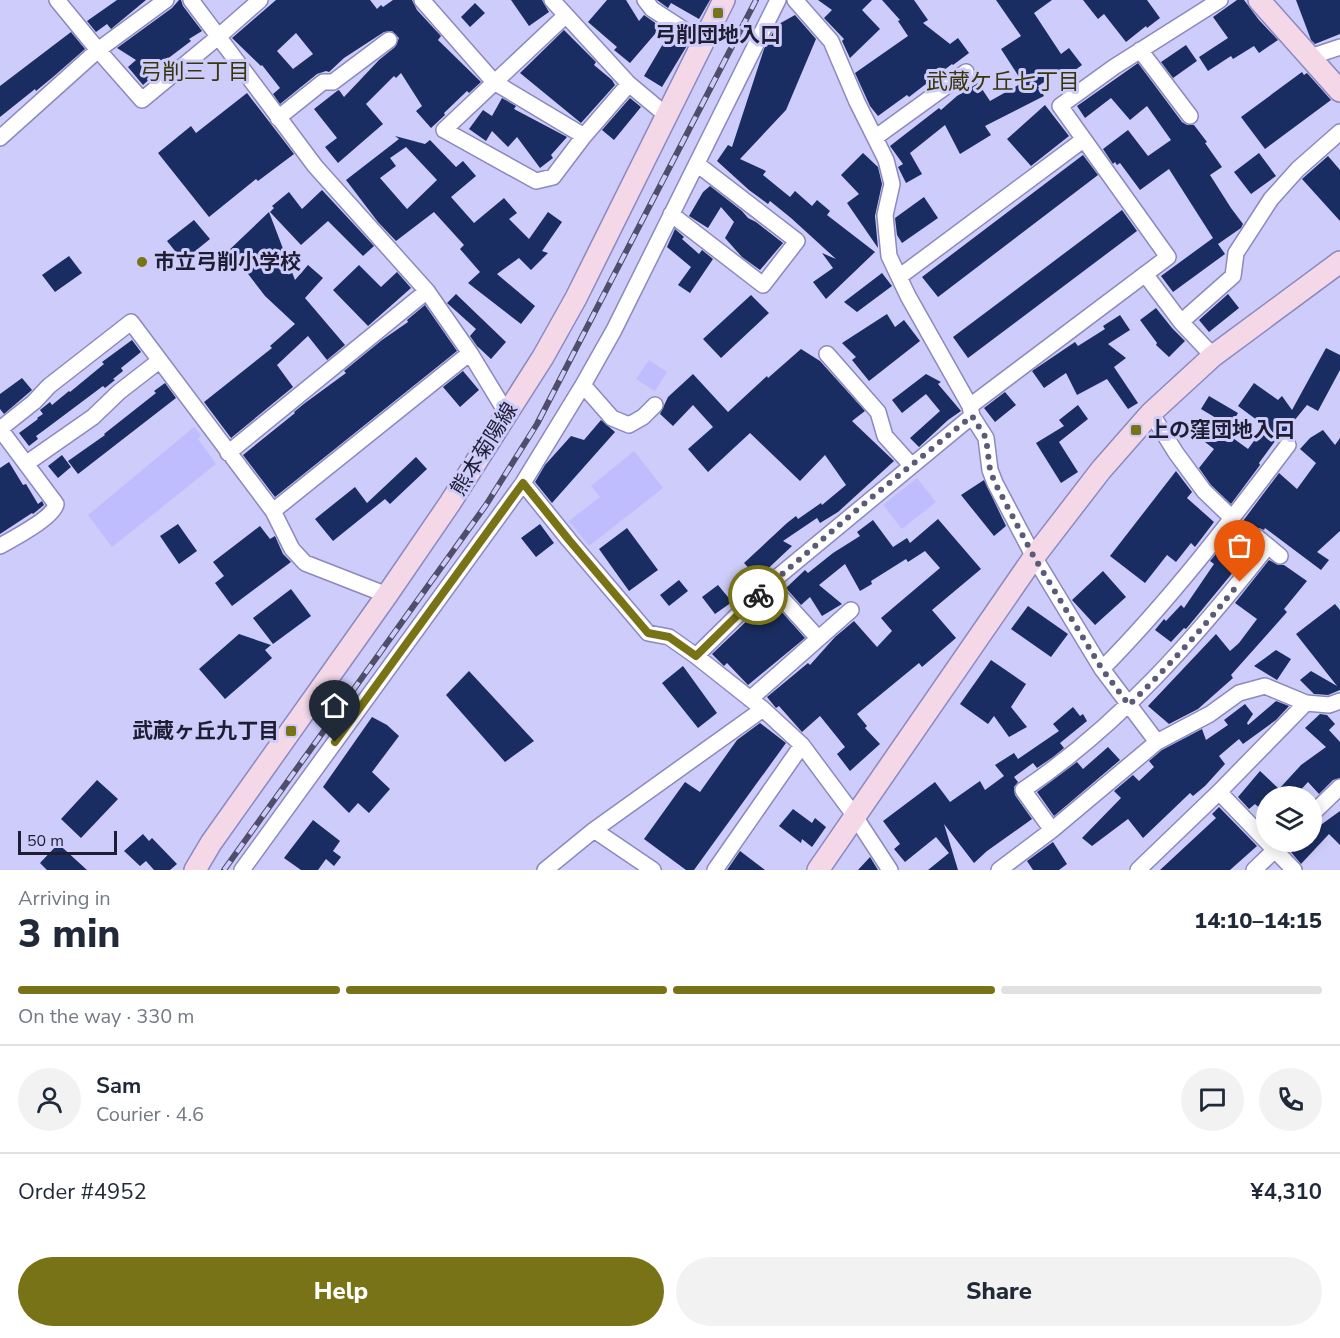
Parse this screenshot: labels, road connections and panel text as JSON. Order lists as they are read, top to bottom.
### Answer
{
  "streets": {
    "main road": ["熊本菊陽線"]
  },
  "districts": ["弓削三丁目", "武蔵ケ丘七丁目"],
  "places": {
    "transit": ["弓削団地入口", "上の窪団地入口", "武蔵ヶ丘九丁目"],
    "other": ["市立弓削小学校"]
  },
  "scale_bar": "50 m",
  "page": {
    "scale": "50 m",
    "heading": ["3 min", "Arriving in", "14:10–14:15"],
    "panel": [
      "Sam",
      "Courier · 4.6",
      "Order #4952",
      "¥4,310"
    ],
    "bar": "On the way · 330 m",
    "buttons": ["Help", "Share"]
  }
}
